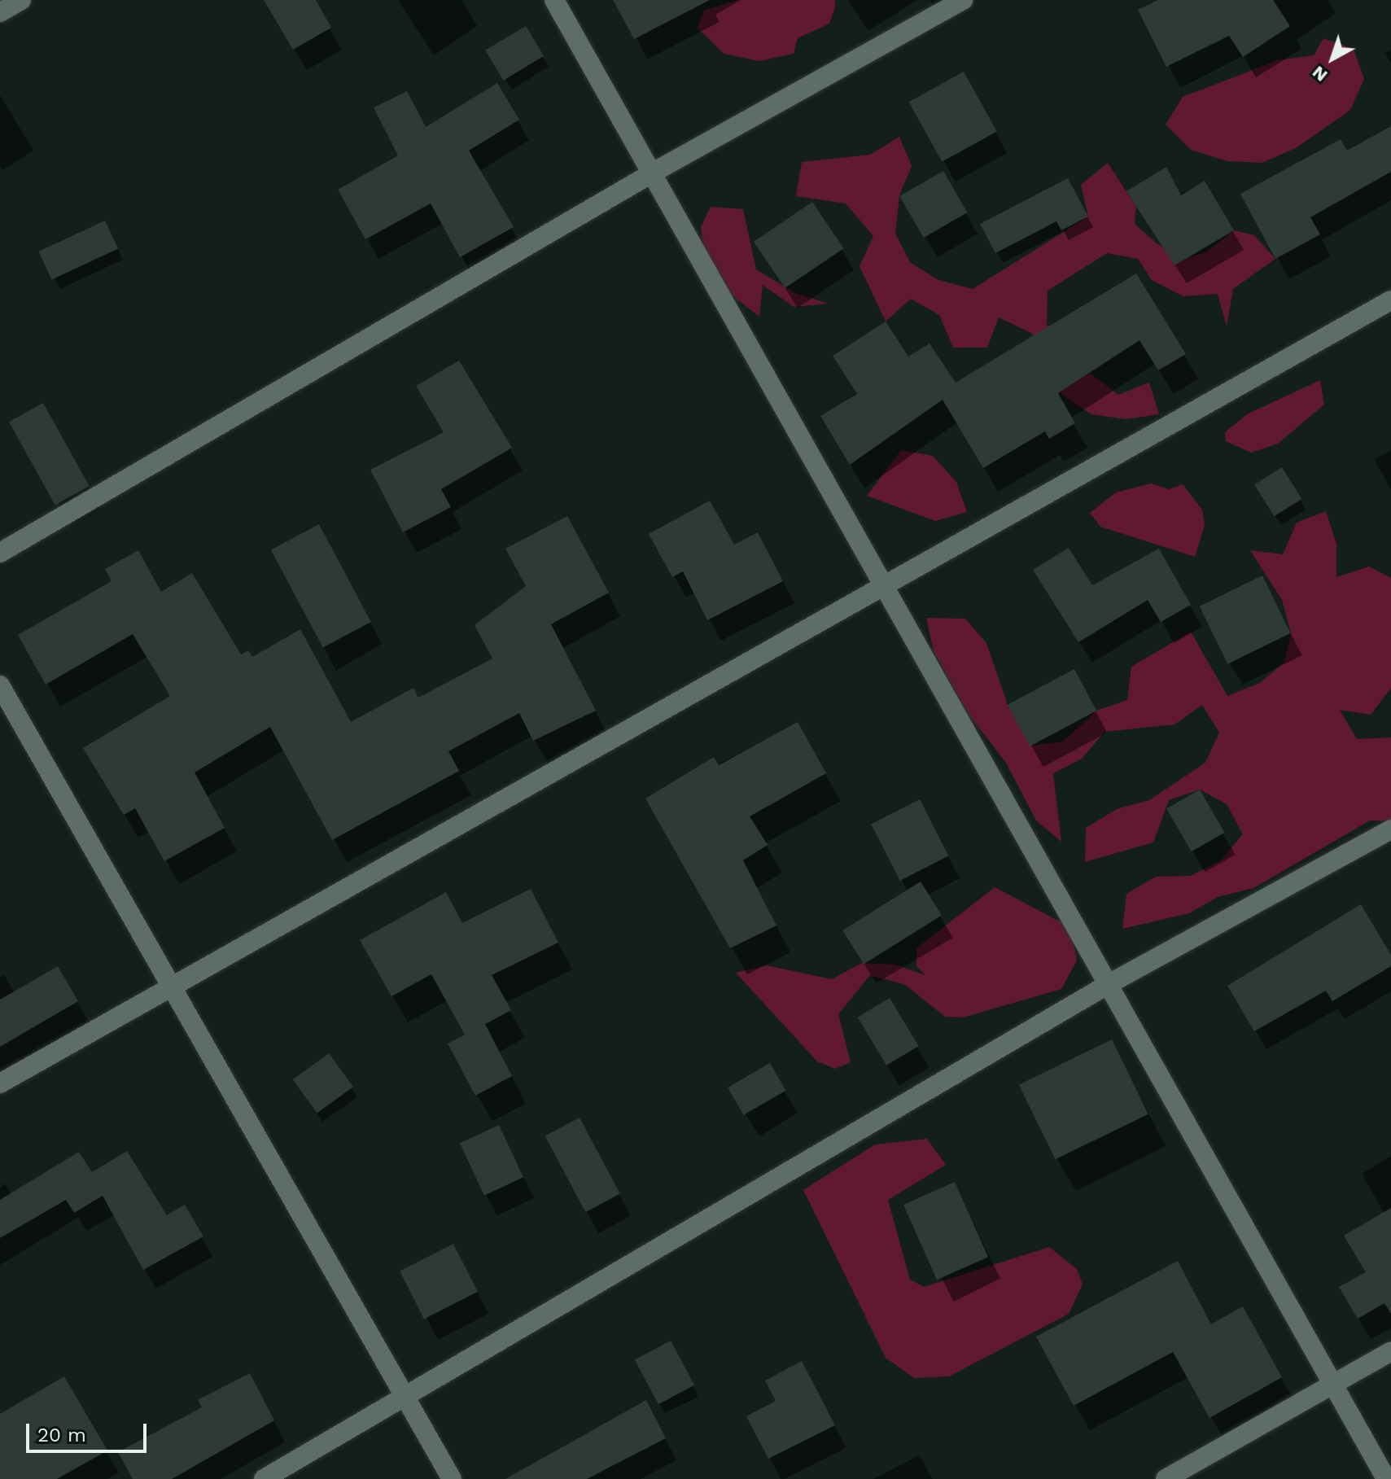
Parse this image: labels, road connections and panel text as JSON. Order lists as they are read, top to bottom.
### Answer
{
  "scale_bar": "20 m",
  "north": "bottom left"
}
